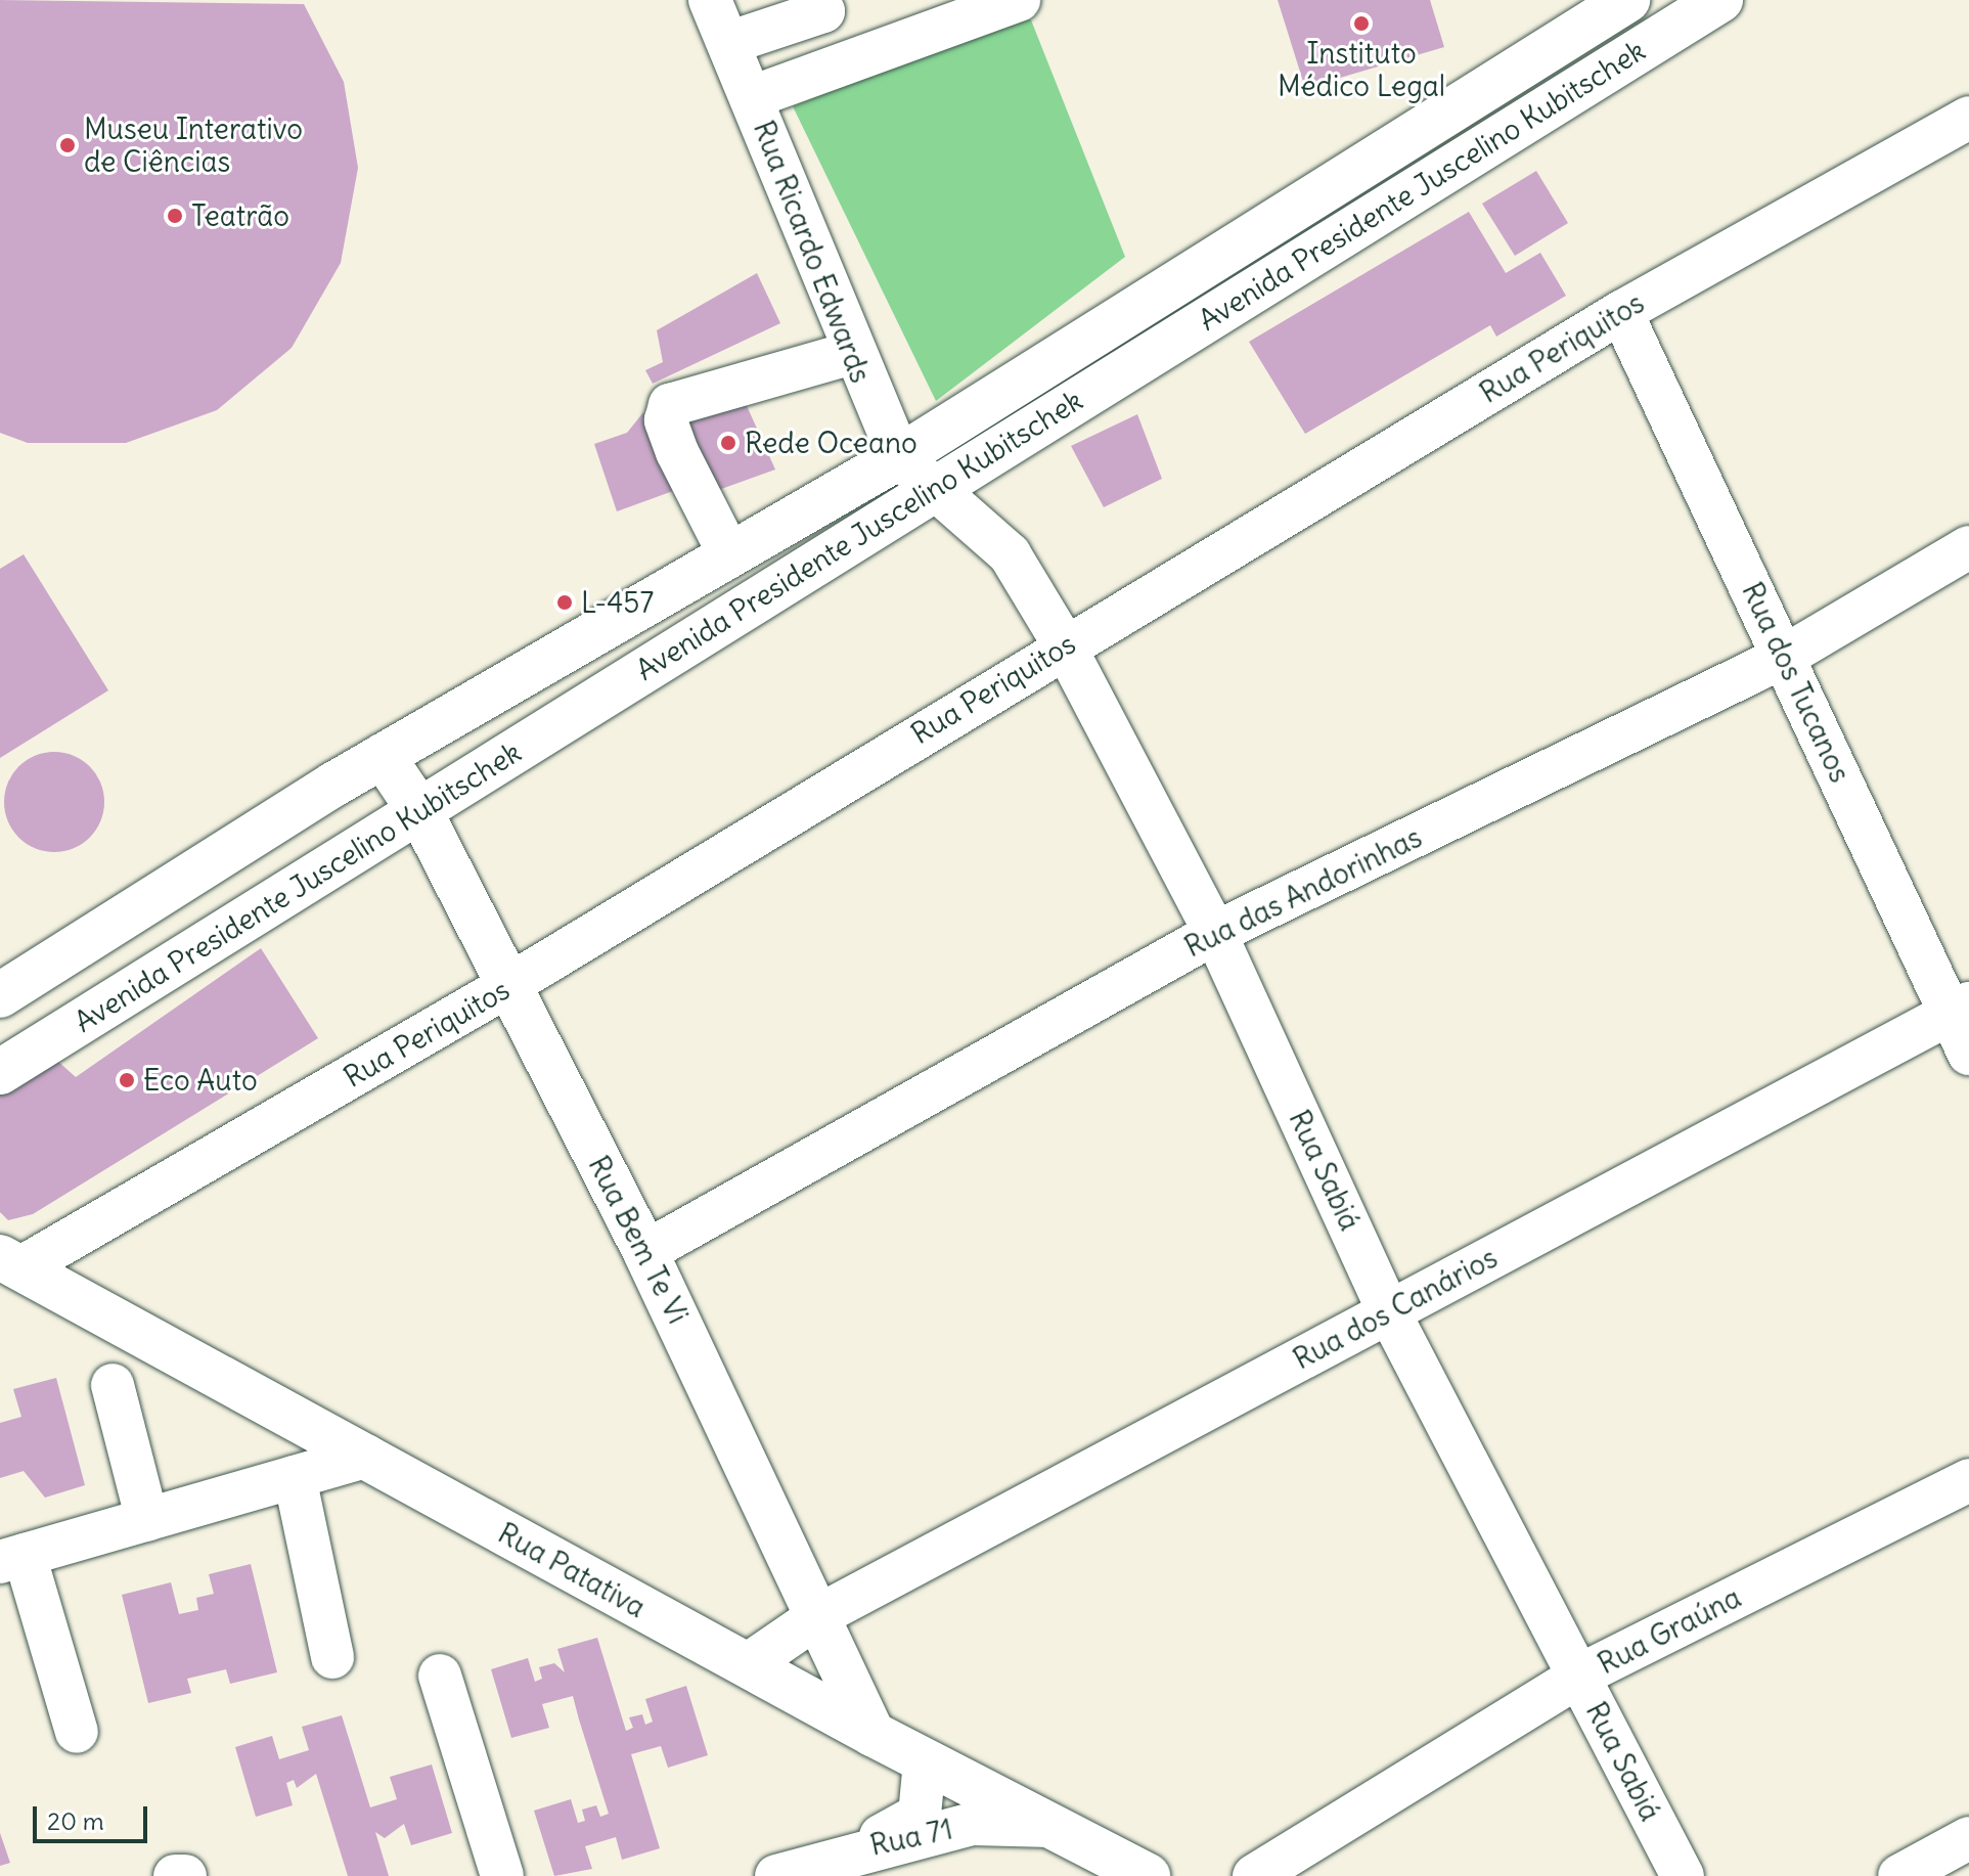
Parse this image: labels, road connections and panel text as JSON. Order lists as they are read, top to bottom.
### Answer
{
  "streets": {
    "main road": ["Avenida Presidente Juscelino Kubitschek", "Rua Bem Te Vi", "Rua Patativa"],
    "street": [
      "Rua Ricardo Edwards",
      "Rua Periquitos",
      "Rua dos Tucanos",
      "Rua das Andorinhas",
      "Rua Sabiá",
      "Rua dos Canários",
      "Rua Graúna",
      "Rua 71"
    ]
  },
  "crossings": [
    ["Avenida Presidente Juscelino Kubitschek", "Rua Ricardo Edwards"],
    ["Avenida Presidente Juscelino Kubitschek", "Rua Sabiá"],
    ["Avenida Presidente Juscelino Kubitschek", "Rua Bem Te Vi"],
    ["Rua Periquitos", "Rua dos Tucanos"],
    ["Rua Periquitos", "Rua Sabiá"],
    ["Rua Periquitos", "Rua Bem Te Vi"],
    ["Rua Periquitos", "Rua Patativa"],
    ["Rua dos Tucanos", "Rua das Andorinhas"],
    ["Rua dos Tucanos", "Rua dos Canários"],
    ["Rua das Andorinhas", "Rua Sabiá"],
    ["Rua das Andorinhas", "Rua Bem Te Vi"],
    ["Rua Sabiá", "Rua dos Canários"],
    ["Rua Sabiá", "Rua Graúna"],
    ["Rua Bem Te Vi", "Rua dos Canários"],
    ["Rua Bem Te Vi", "Rua Patativa"],
    ["Rua dos Canários", "Rua Patativa"],
    ["Rua Patativa", "Rua 71"]
  ],
  "places": [
    "Instituto Médico Legal",
    "Museu Interativo de Ciências",
    "Teatrão",
    "Rede Oceano",
    "L-457",
    "Eco Auto"
  ],
  "scale_bar": "20 m"
}
